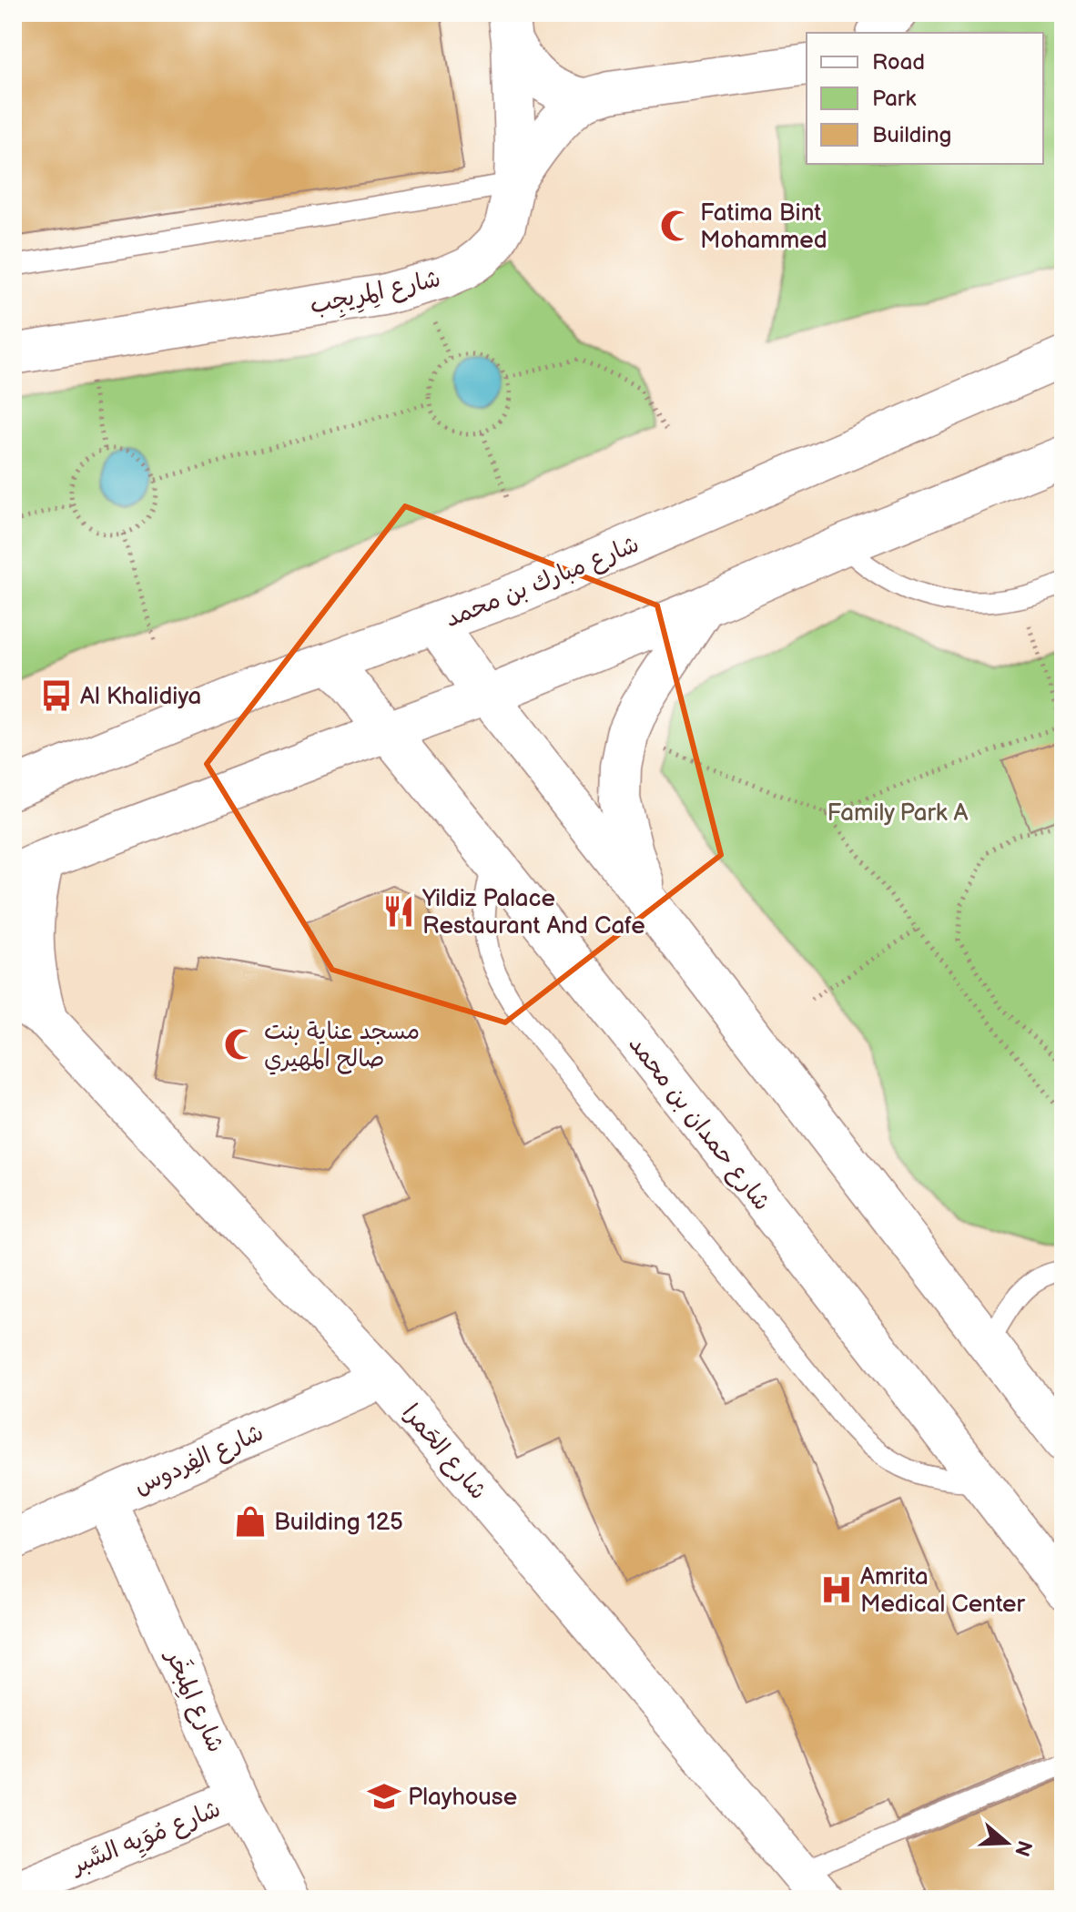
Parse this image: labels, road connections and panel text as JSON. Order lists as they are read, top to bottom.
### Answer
{
  "streets": {
    "main road": [
      "شارع المِرِيجِب",
      "شارع مبارك بن محمد",
      "شارع حمدان بن محمد",
      "شارع الحَمرا",
      "شارع الفِردوس",
      "شارع المِبخَر",
      "شارع مُوَيِه السَّبر"
    ]
  },
  "crossings": [
    ["شارع مبارك بن محمد", "شارع حمدان بن محمد"],
    ["شارع الحَمرا", "شارع الفِردوس"],
    ["شارع الفِردوس", "شارع المِبخَر"],
    ["شارع المِبخَر", "شارع مُوَيِه السَّبر"]
  ],
  "parks": ["Family Park A"],
  "places": {
    "mosque": ["Fatima Bint Mohammed", "مسجد عناية بنت صالح المهيري"],
    "bus stop": ["Al Khalidiya"],
    "restaurant": ["Yildiz Palace Restaurant And Cafe"],
    "shop": ["Building 125"],
    "hospital": ["Amrita Medical Center"],
    "school or university": ["Playhouse"]
  },
  "legend": ["Road", "Park", "Building"],
  "north": "right"
}
